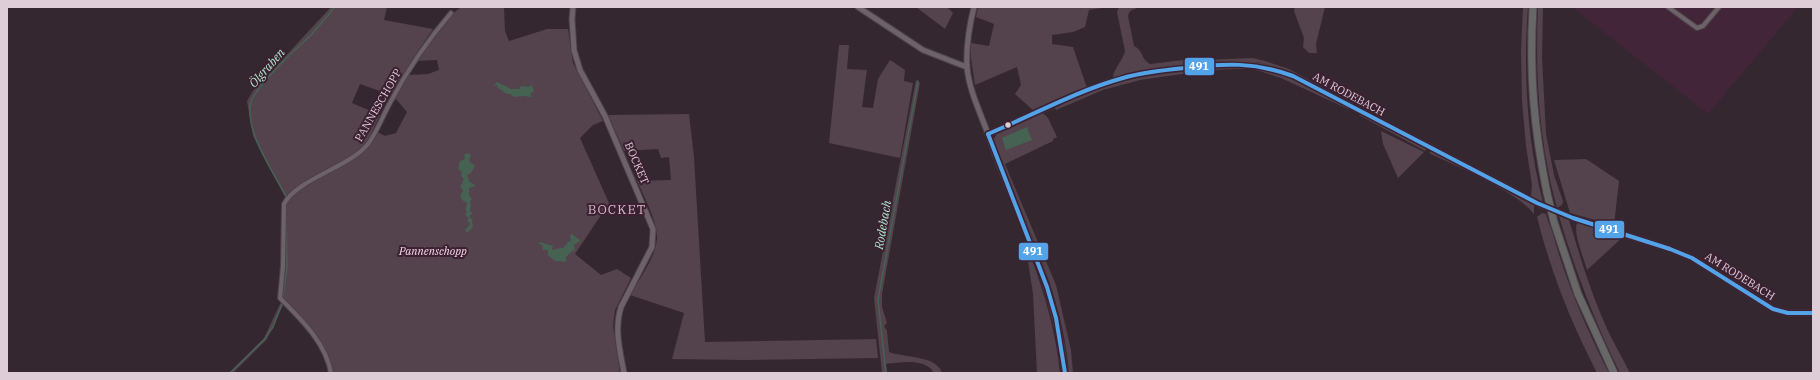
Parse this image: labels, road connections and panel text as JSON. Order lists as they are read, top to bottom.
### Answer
{
  "streets": {
    "street": ["AM RODEBACH", "PANNESCHOPP", "BOCKET"]
  },
  "districts": ["BOCKET"],
  "water": ["Ölgraben", "Rodebach"],
  "parks": ["Pannenschopp"],
  "lines": ["transit line 491"]
}
